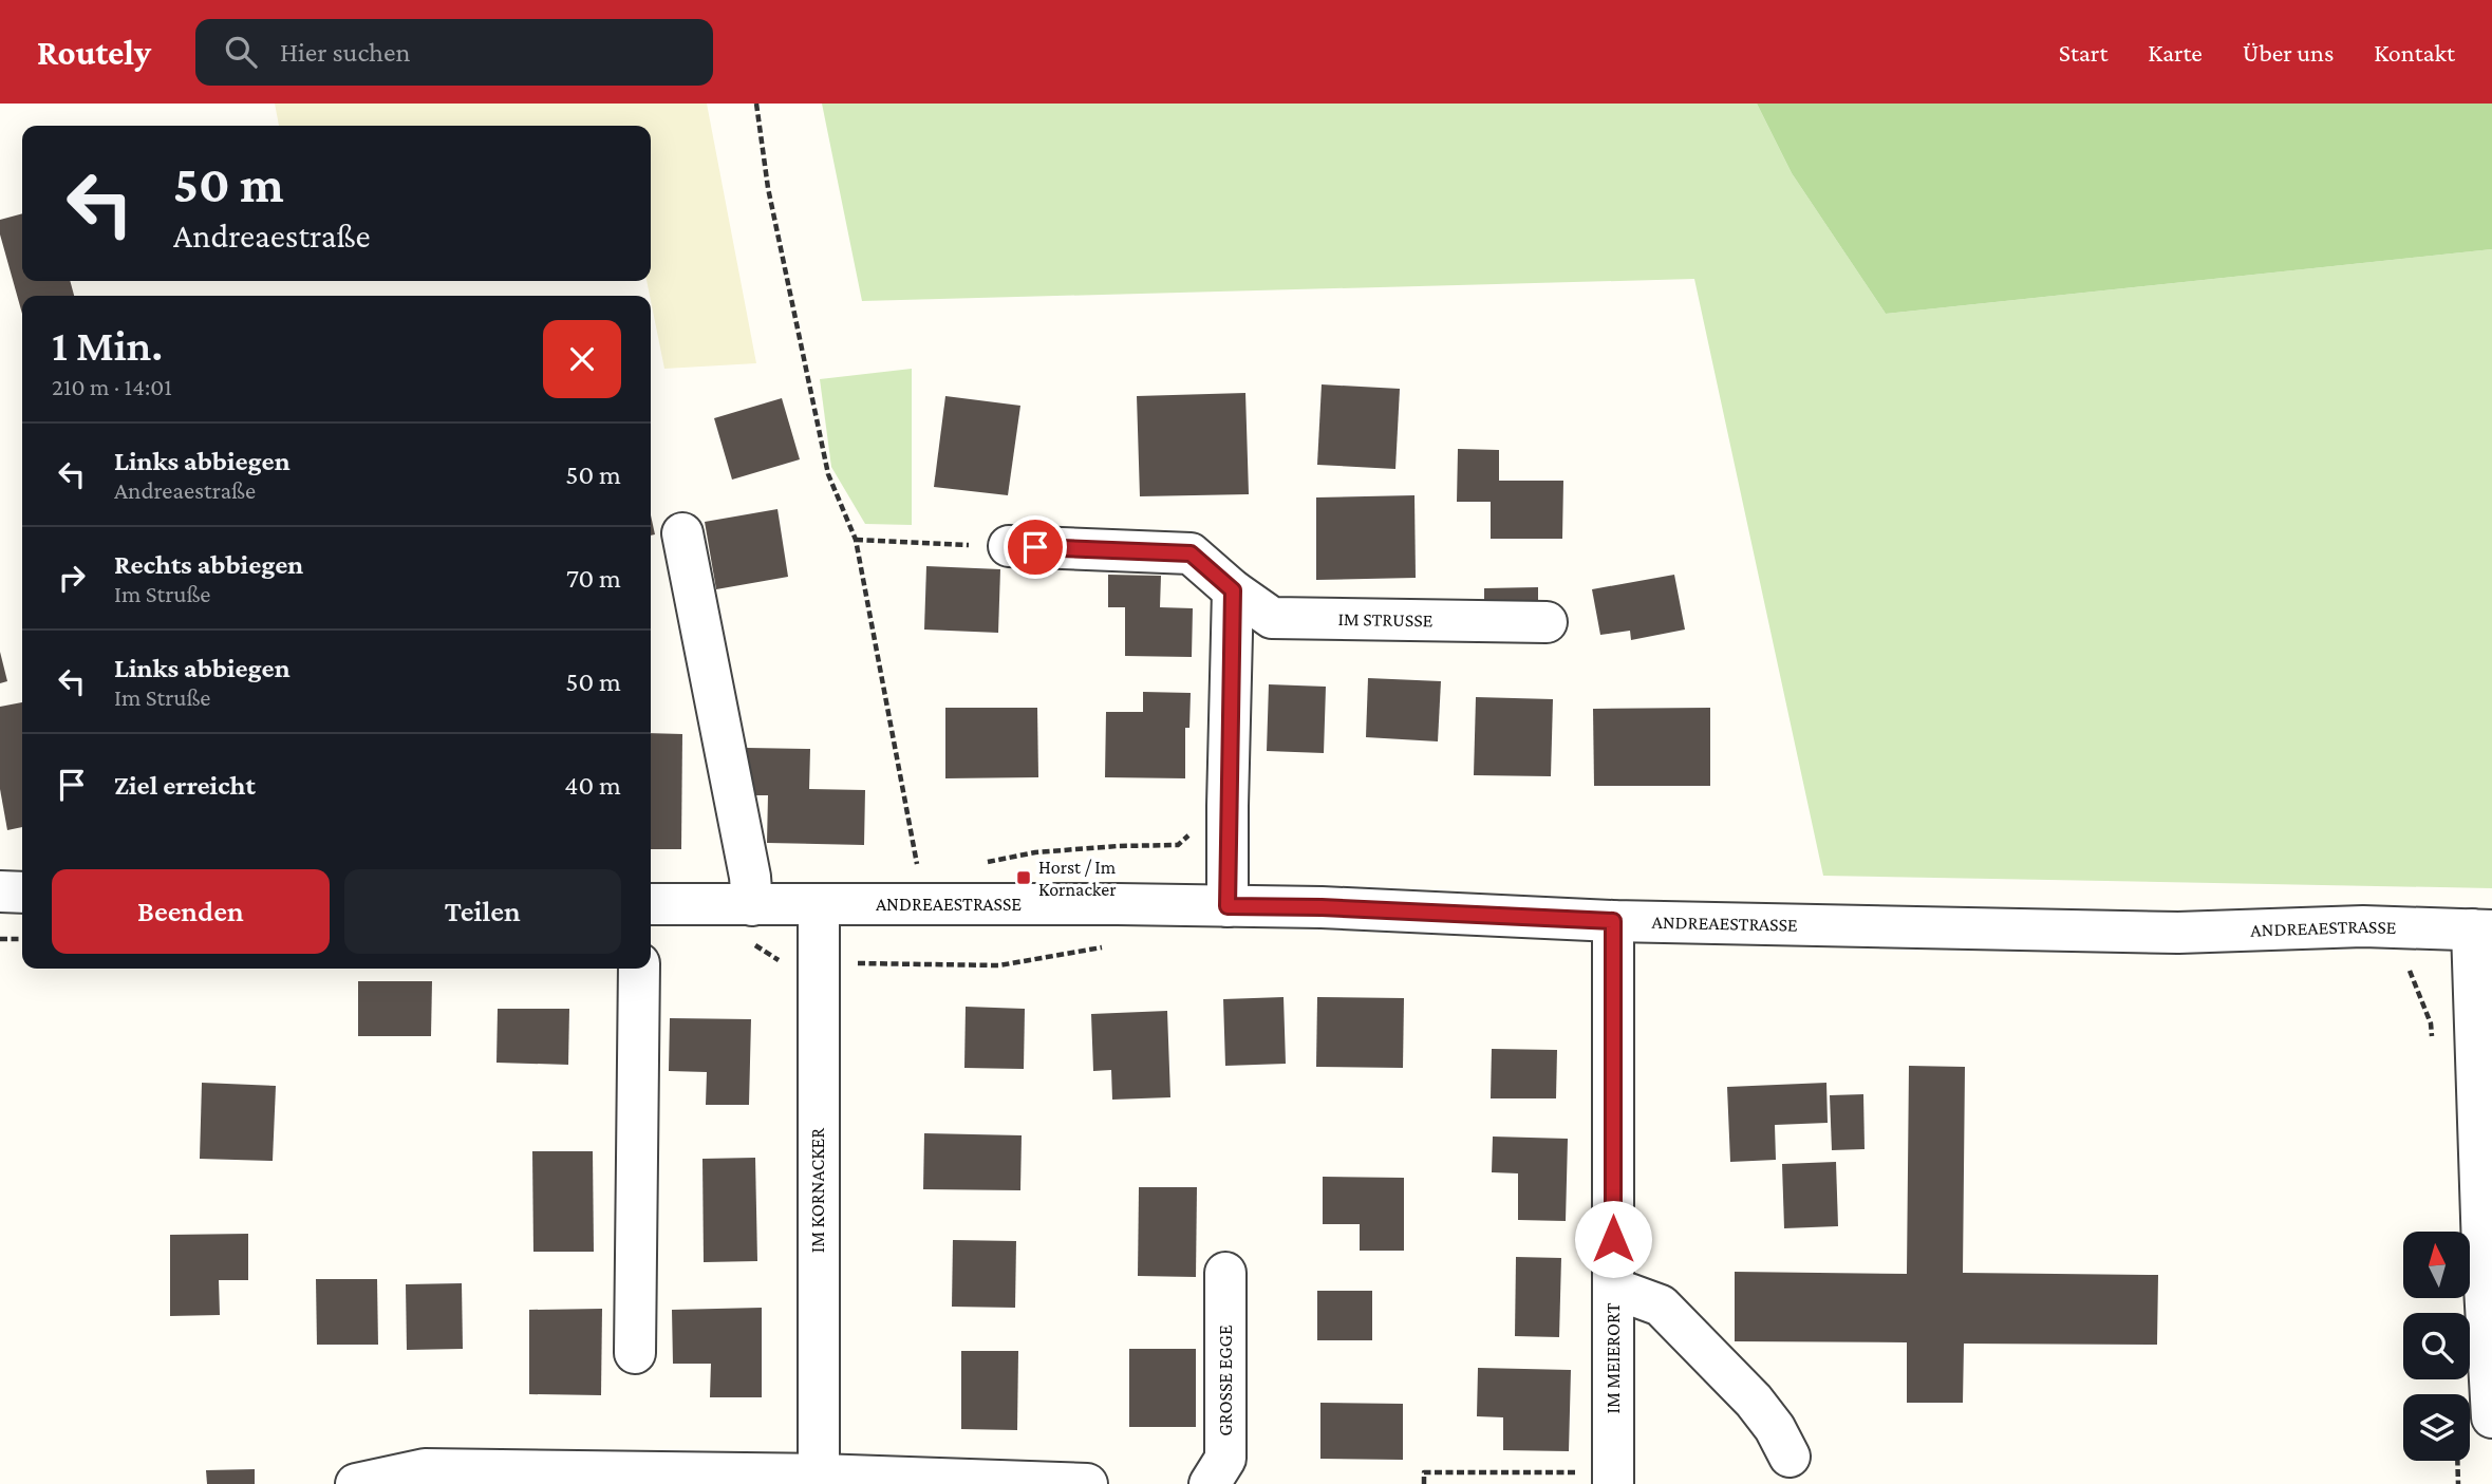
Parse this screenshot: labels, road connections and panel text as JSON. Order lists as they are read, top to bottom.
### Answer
{
  "streets": {
    "street": [
      "IM STRUSSE",
      "ANDREAESTRASSE",
      "IM KORNACKER",
      "IM MEIERORT",
      "GROSSE EGGE"
    ]
  },
  "crossings": [
    ["ANDREAESTRASSE", "IM KORNACKER"],
    ["ANDREAESTRASSE", "IM MEIERORT"]
  ],
  "places": {
    "transit": ["Horst / Im Kornacker"]
  },
  "north": "top",
  "page": {
    "header": "Routely",
    "search": "Hier suchen",
    "nav": [
      "Start",
      "Karte",
      "Über uns",
      "Kontakt"
    ],
    "turn": ["50 m", "Andreaestraße"],
    "heading": ["1 Min.", "210 m · 14:01"],
    "list": [
      {
        "name": "Links abbiegen",
        "note": "Andreaestraße",
        "value": "50 m"
      },
      {
        "name": "Rechts abbiegen",
        "note": "Im Struße",
        "value": "70 m"
      },
      {
        "name": "Links abbiegen",
        "note": "Im Struße",
        "value": "50 m"
      },
      {
        "name": "Ziel erreicht",
        "value": "40 m"
      }
    ],
    "buttons": ["Beenden", "Teilen"]
  }
}
